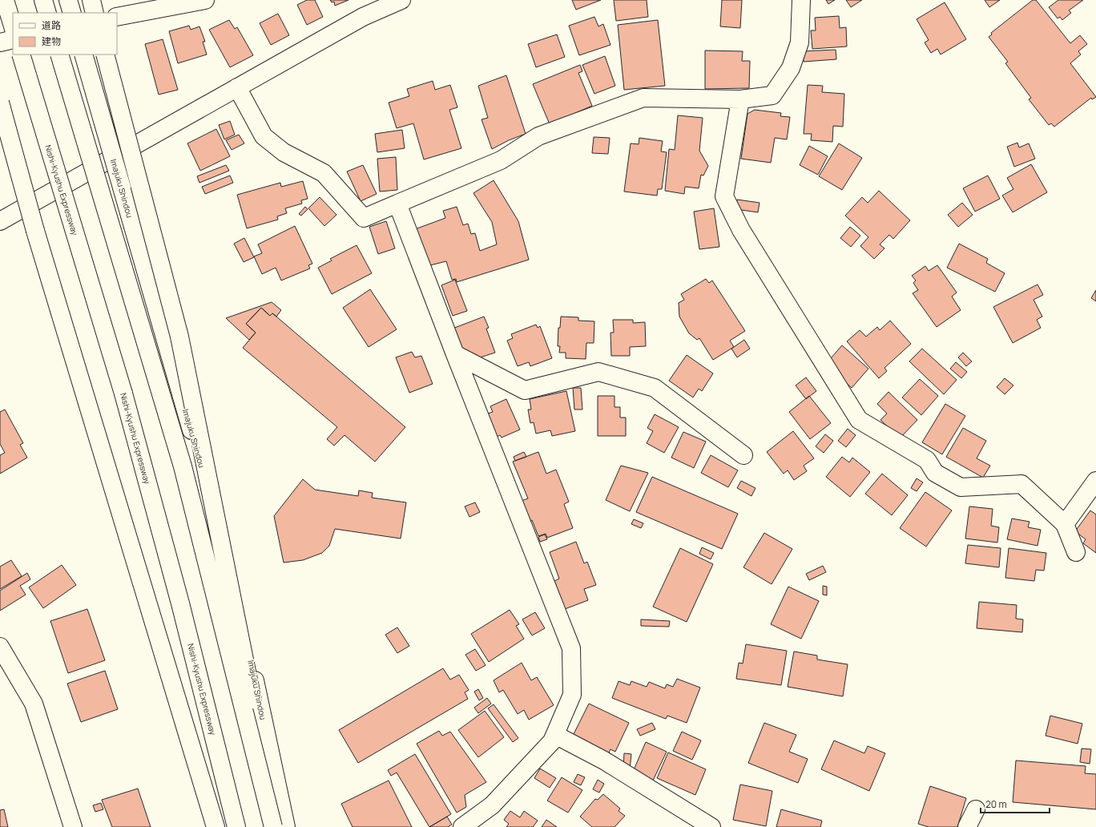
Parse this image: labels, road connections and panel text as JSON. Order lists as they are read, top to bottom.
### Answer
{
  "streets": {
    "main road": ["Imajuku Shindou", "Nishi-Kyushu Expressway"]
  },
  "legend": ["道路", "建物"],
  "scale_bar": "20 m"
}
